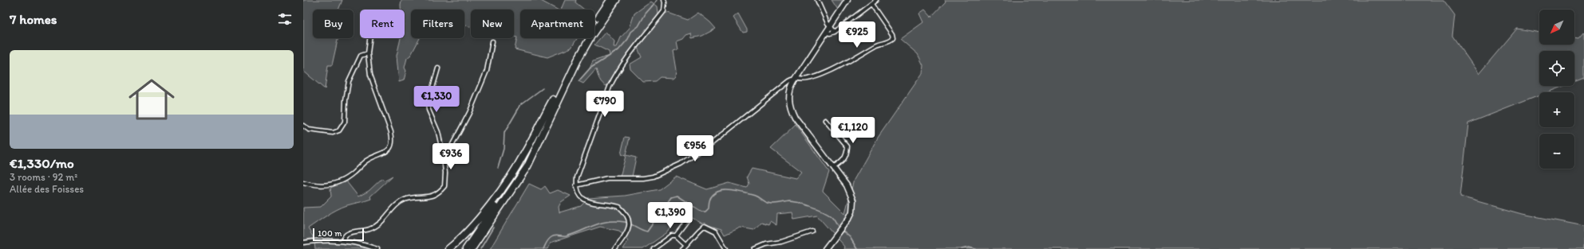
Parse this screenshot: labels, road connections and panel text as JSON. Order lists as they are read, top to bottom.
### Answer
{
  "scale_bar": "100 m",
  "north": "bottom left",
  "page": {
    "heading": "7 homes",
    "map_buttons": ["+", "−"],
    "chip": [
      "Buy",
      "Rent",
      "Filters",
      "New",
      "Apartment"
    ],
    "price": [
      "€925",
      "€1,330",
      "€790",
      "€1,120",
      "€956",
      "€936",
      "€1,390"
    ],
    "list": [
      {
        "name": "€1,330/mo",
        "note": "3 rooms · 92 m² · Allée des Foisses"
      }
    ],
    "scale": "100 m"
  }
}
